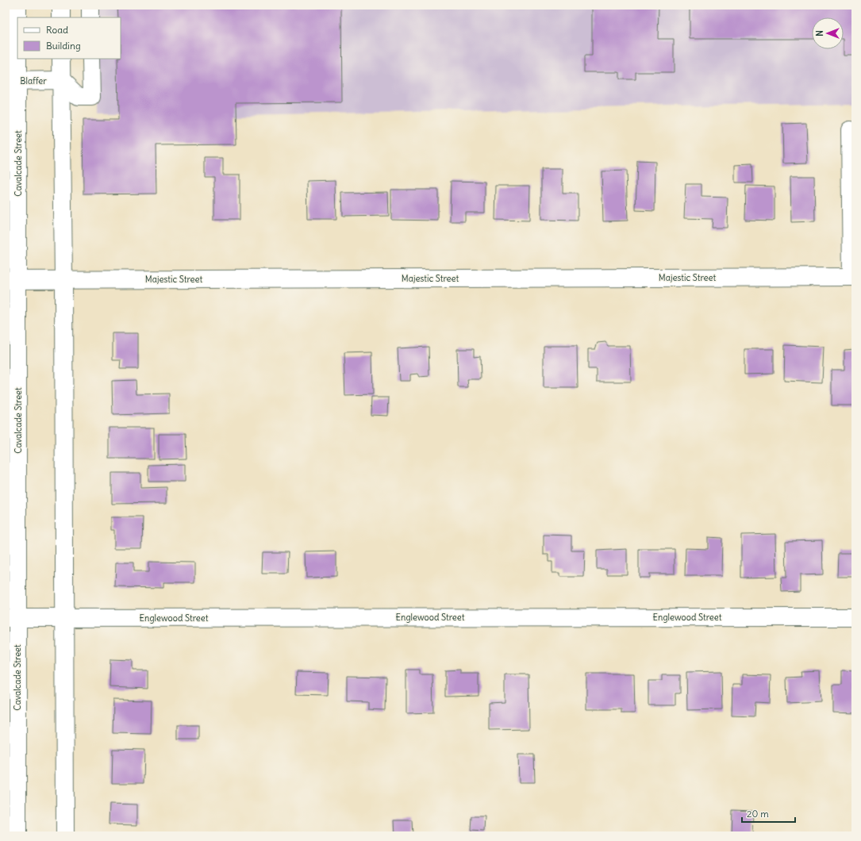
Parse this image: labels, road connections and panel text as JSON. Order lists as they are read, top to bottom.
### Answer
{
  "streets": {
    "street": [
      "Blaffer",
      "Cavalcade Street",
      "Majestic Street",
      "Englewood Street"
    ]
  },
  "crossings": [
    ["Blaffer", "Cavalcade Street"],
    ["Cavalcade Street", "Majestic Street"],
    ["Cavalcade Street", "Englewood Street"]
  ],
  "legend": ["Road", "Building"],
  "scale_bar": "20 m",
  "north": "left"
}
